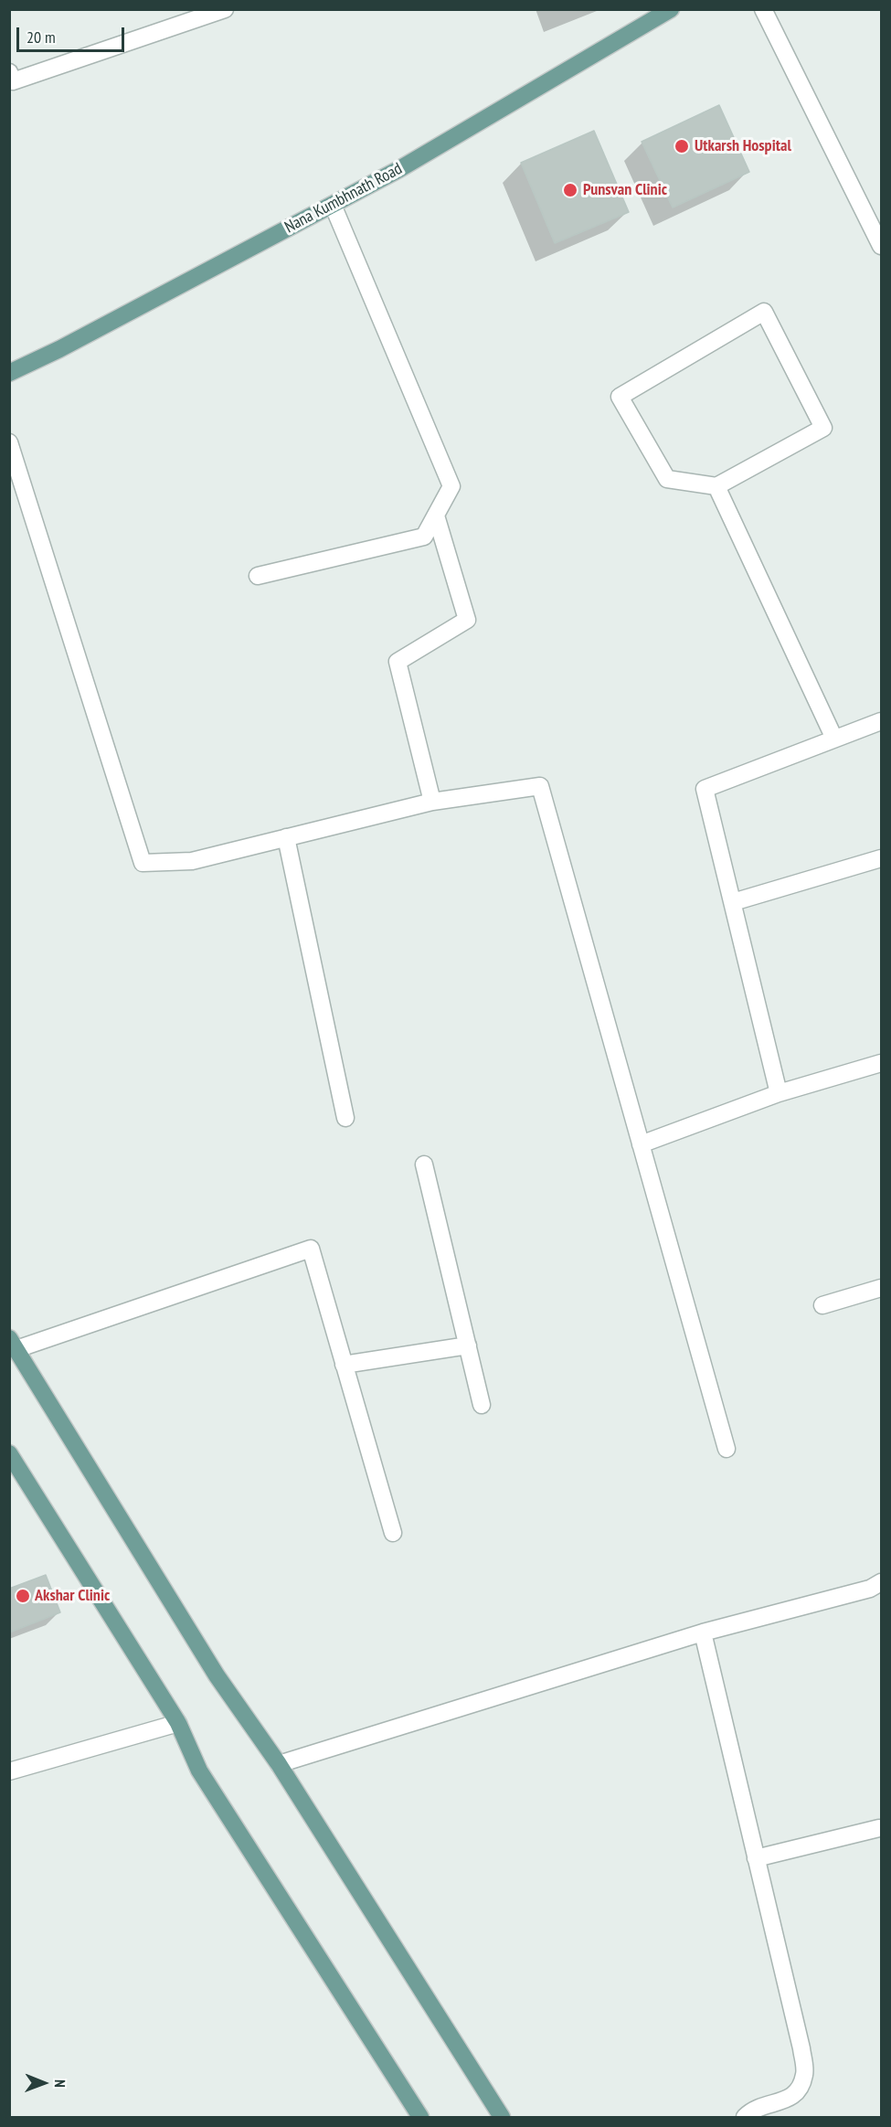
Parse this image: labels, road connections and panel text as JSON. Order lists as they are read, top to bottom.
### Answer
{
  "streets": {
    "main road": ["Nana Kumbhnath Road"]
  },
  "places": ["Utkarsh Hospital", "Punsvan Clinic", "Akshar Clinic"],
  "scale_bar": "20 m",
  "north": "right"
}
